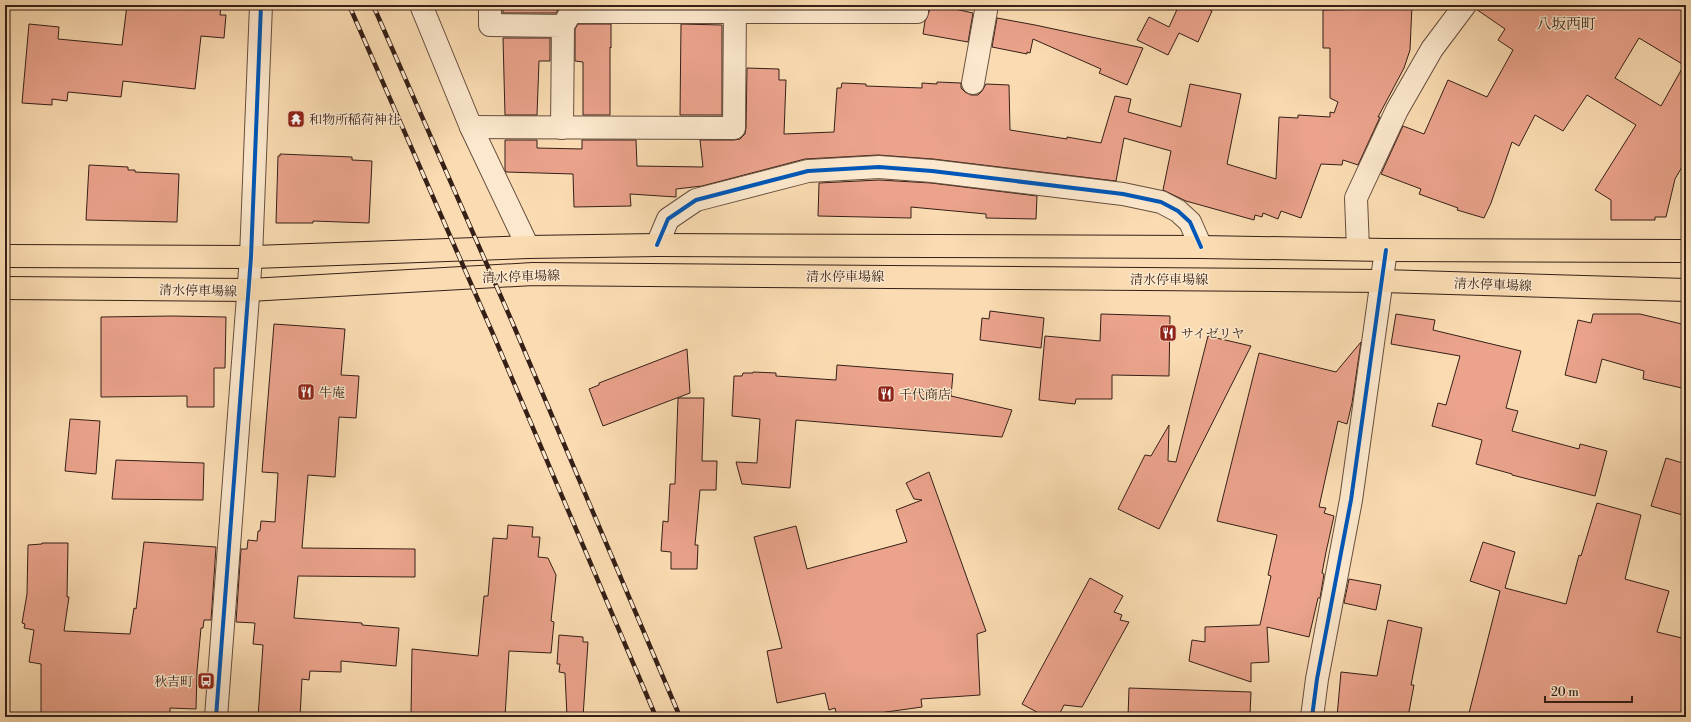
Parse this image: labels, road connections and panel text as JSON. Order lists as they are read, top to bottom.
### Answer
{
  "streets": {
    "main road": ["清水停車場線"]
  },
  "districts": ["八坂西町"],
  "places": {
    "temple": ["和物所稲荷神社"],
    "restaurant": ["サイゼリヤ", "牛庵", "千代商店"],
    "bus stop": ["秋吉町"]
  },
  "scale_bar": "20 m"
}
